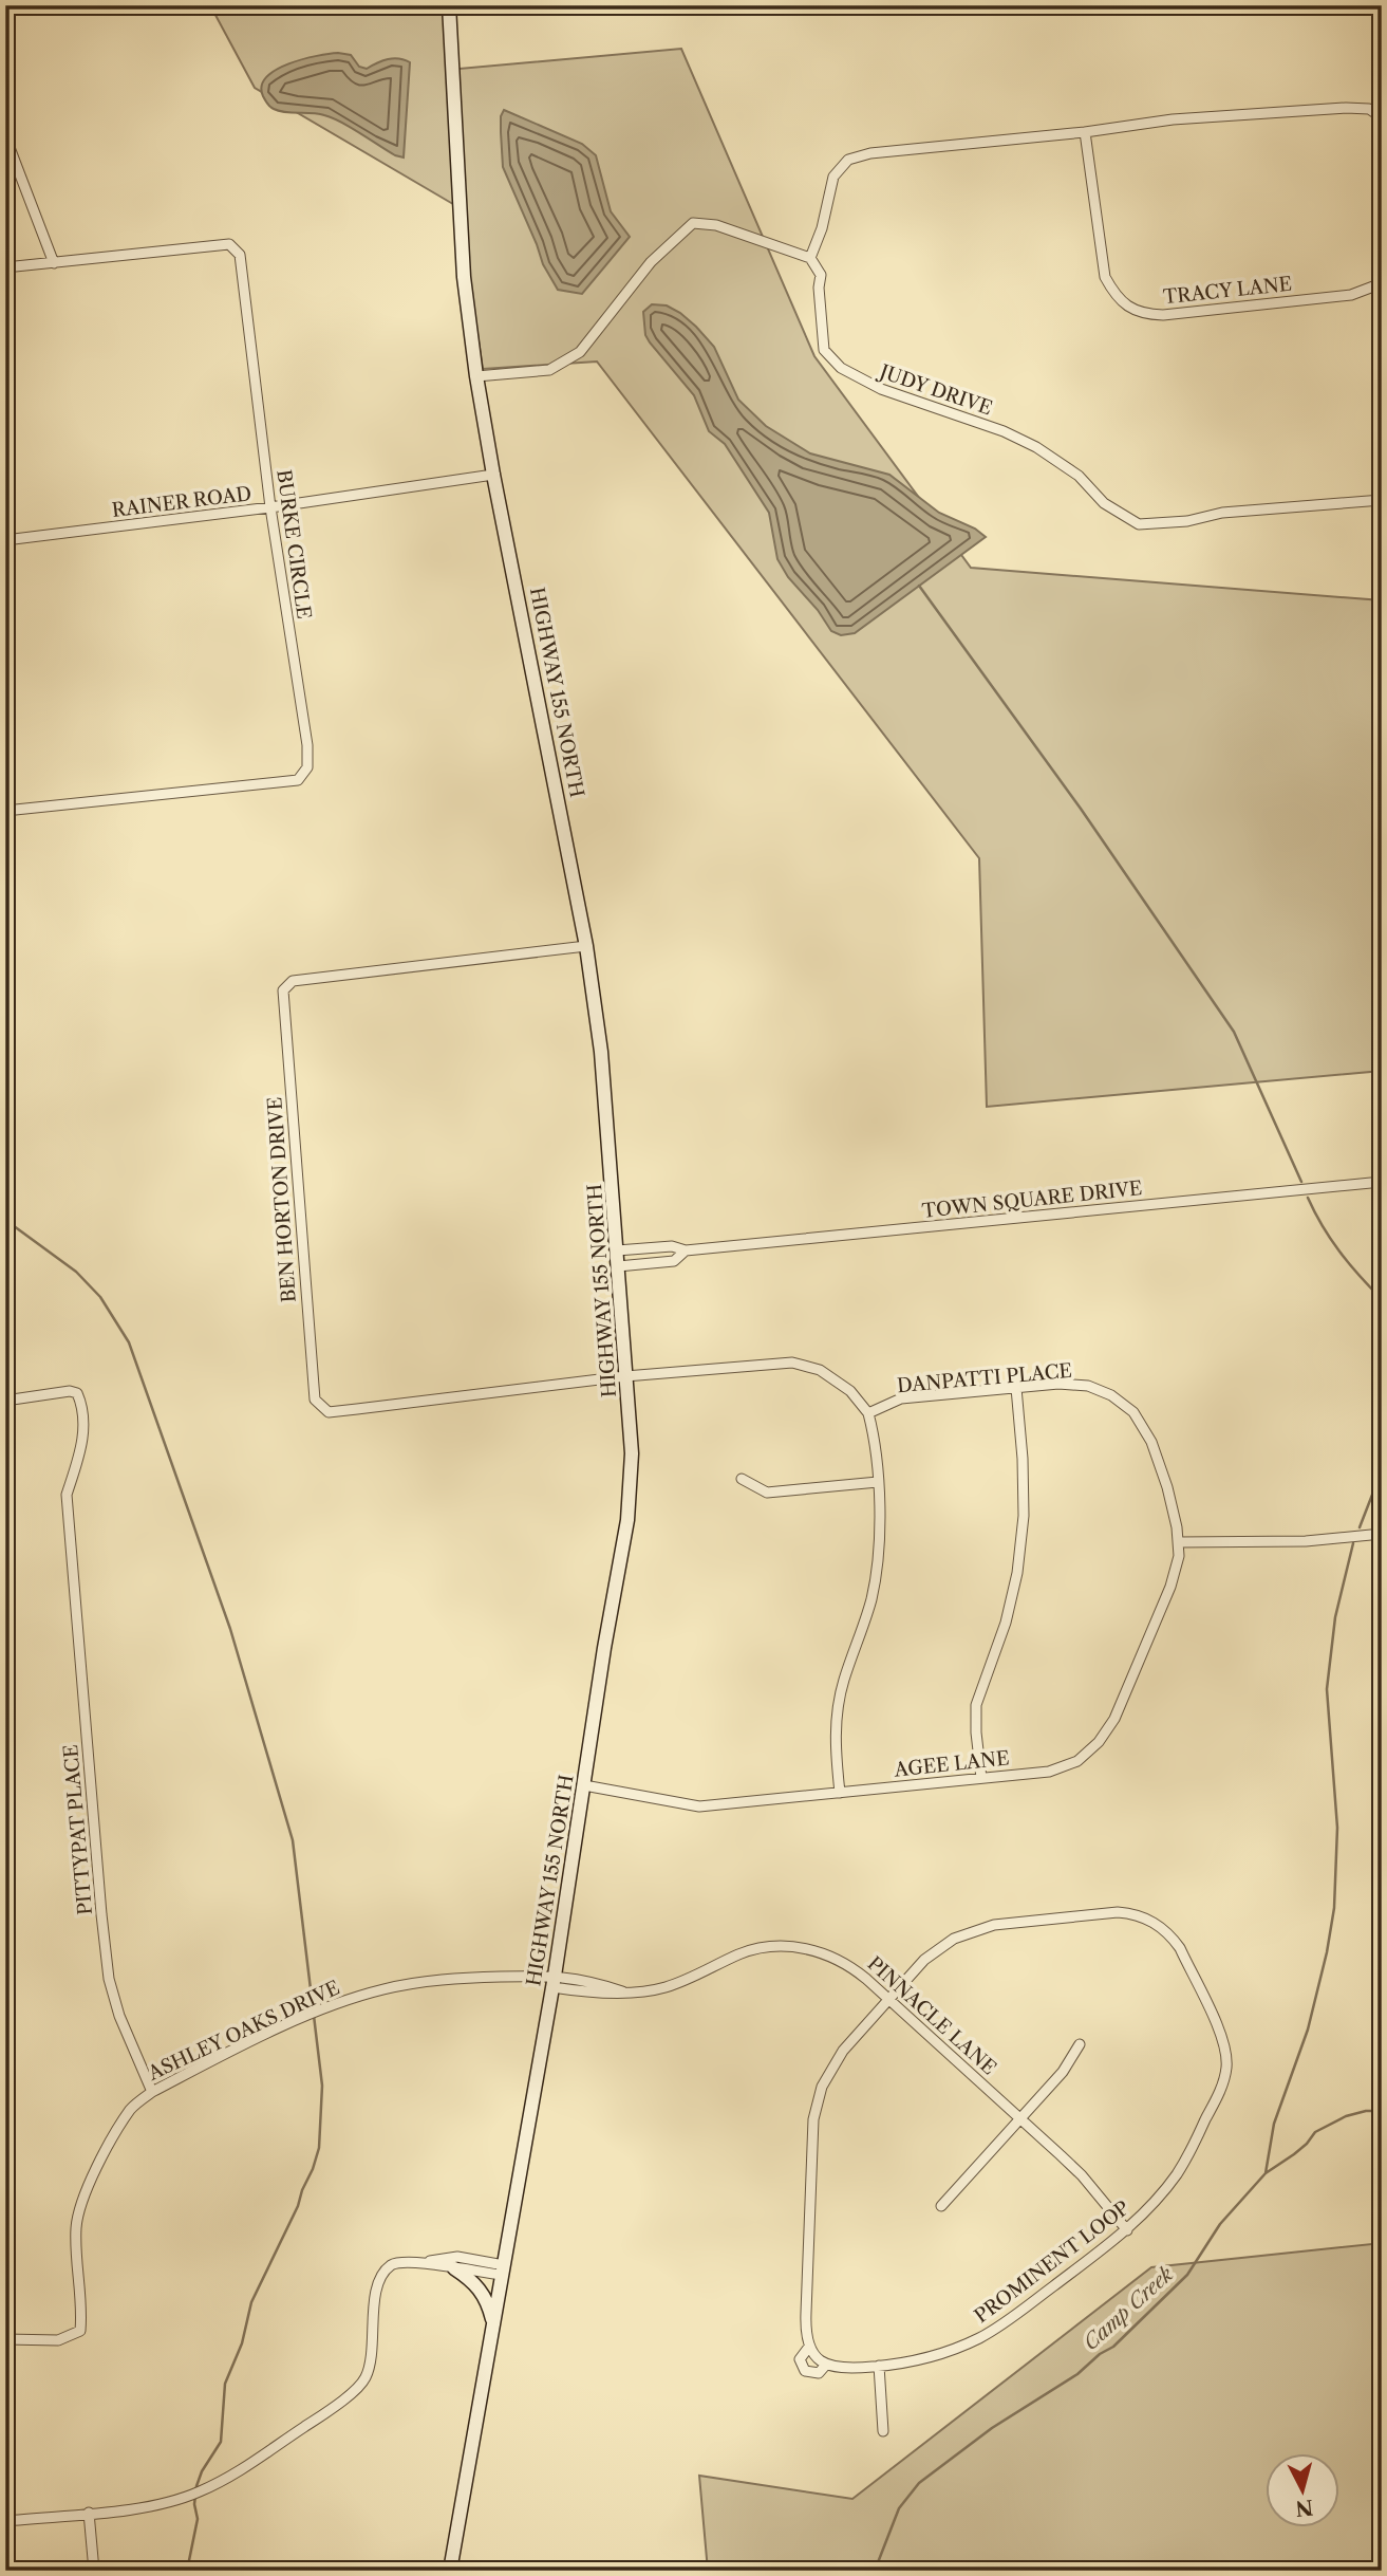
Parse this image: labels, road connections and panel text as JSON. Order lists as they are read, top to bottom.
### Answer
{
  "streets": {
    "main road": ["HIGHWAY 155 NORTH"],
    "street": [
      "TRACY LANE",
      "JUDY DRIVE",
      "RAINER ROAD",
      "BURKE CIRCLE",
      "BEN HORTON DRIVE",
      "TOWN SQUARE DRIVE",
      "DANPATTI PLACE",
      "AGEE LANE",
      "PITTYPAT PLACE",
      "PINNACLE LANE",
      "ASHLEY OAKS DRIVE",
      "PROMINENT LOOP"
    ]
  },
  "crossings": [
    ["RAINER ROAD", "BURKE CIRCLE"],
    ["RAINER ROAD", "HIGHWAY 155 NORTH"],
    ["HIGHWAY 155 NORTH", "BEN HORTON DRIVE"],
    ["HIGHWAY 155 NORTH", "TOWN SQUARE DRIVE"],
    ["HIGHWAY 155 NORTH", "AGEE LANE"],
    ["HIGHWAY 155 NORTH", "PINNACLE LANE"],
    ["HIGHWAY 155 NORTH", "ASHLEY OAKS DRIVE"],
    ["DANPATTI PLACE", "AGEE LANE"],
    ["PITTYPAT PLACE", "ASHLEY OAKS DRIVE"],
    ["PINNACLE LANE", "ASHLEY OAKS DRIVE"],
    ["PINNACLE LANE", "PROMINENT LOOP"]
  ],
  "water": ["Camp Creek"],
  "north": "bottom"
}
